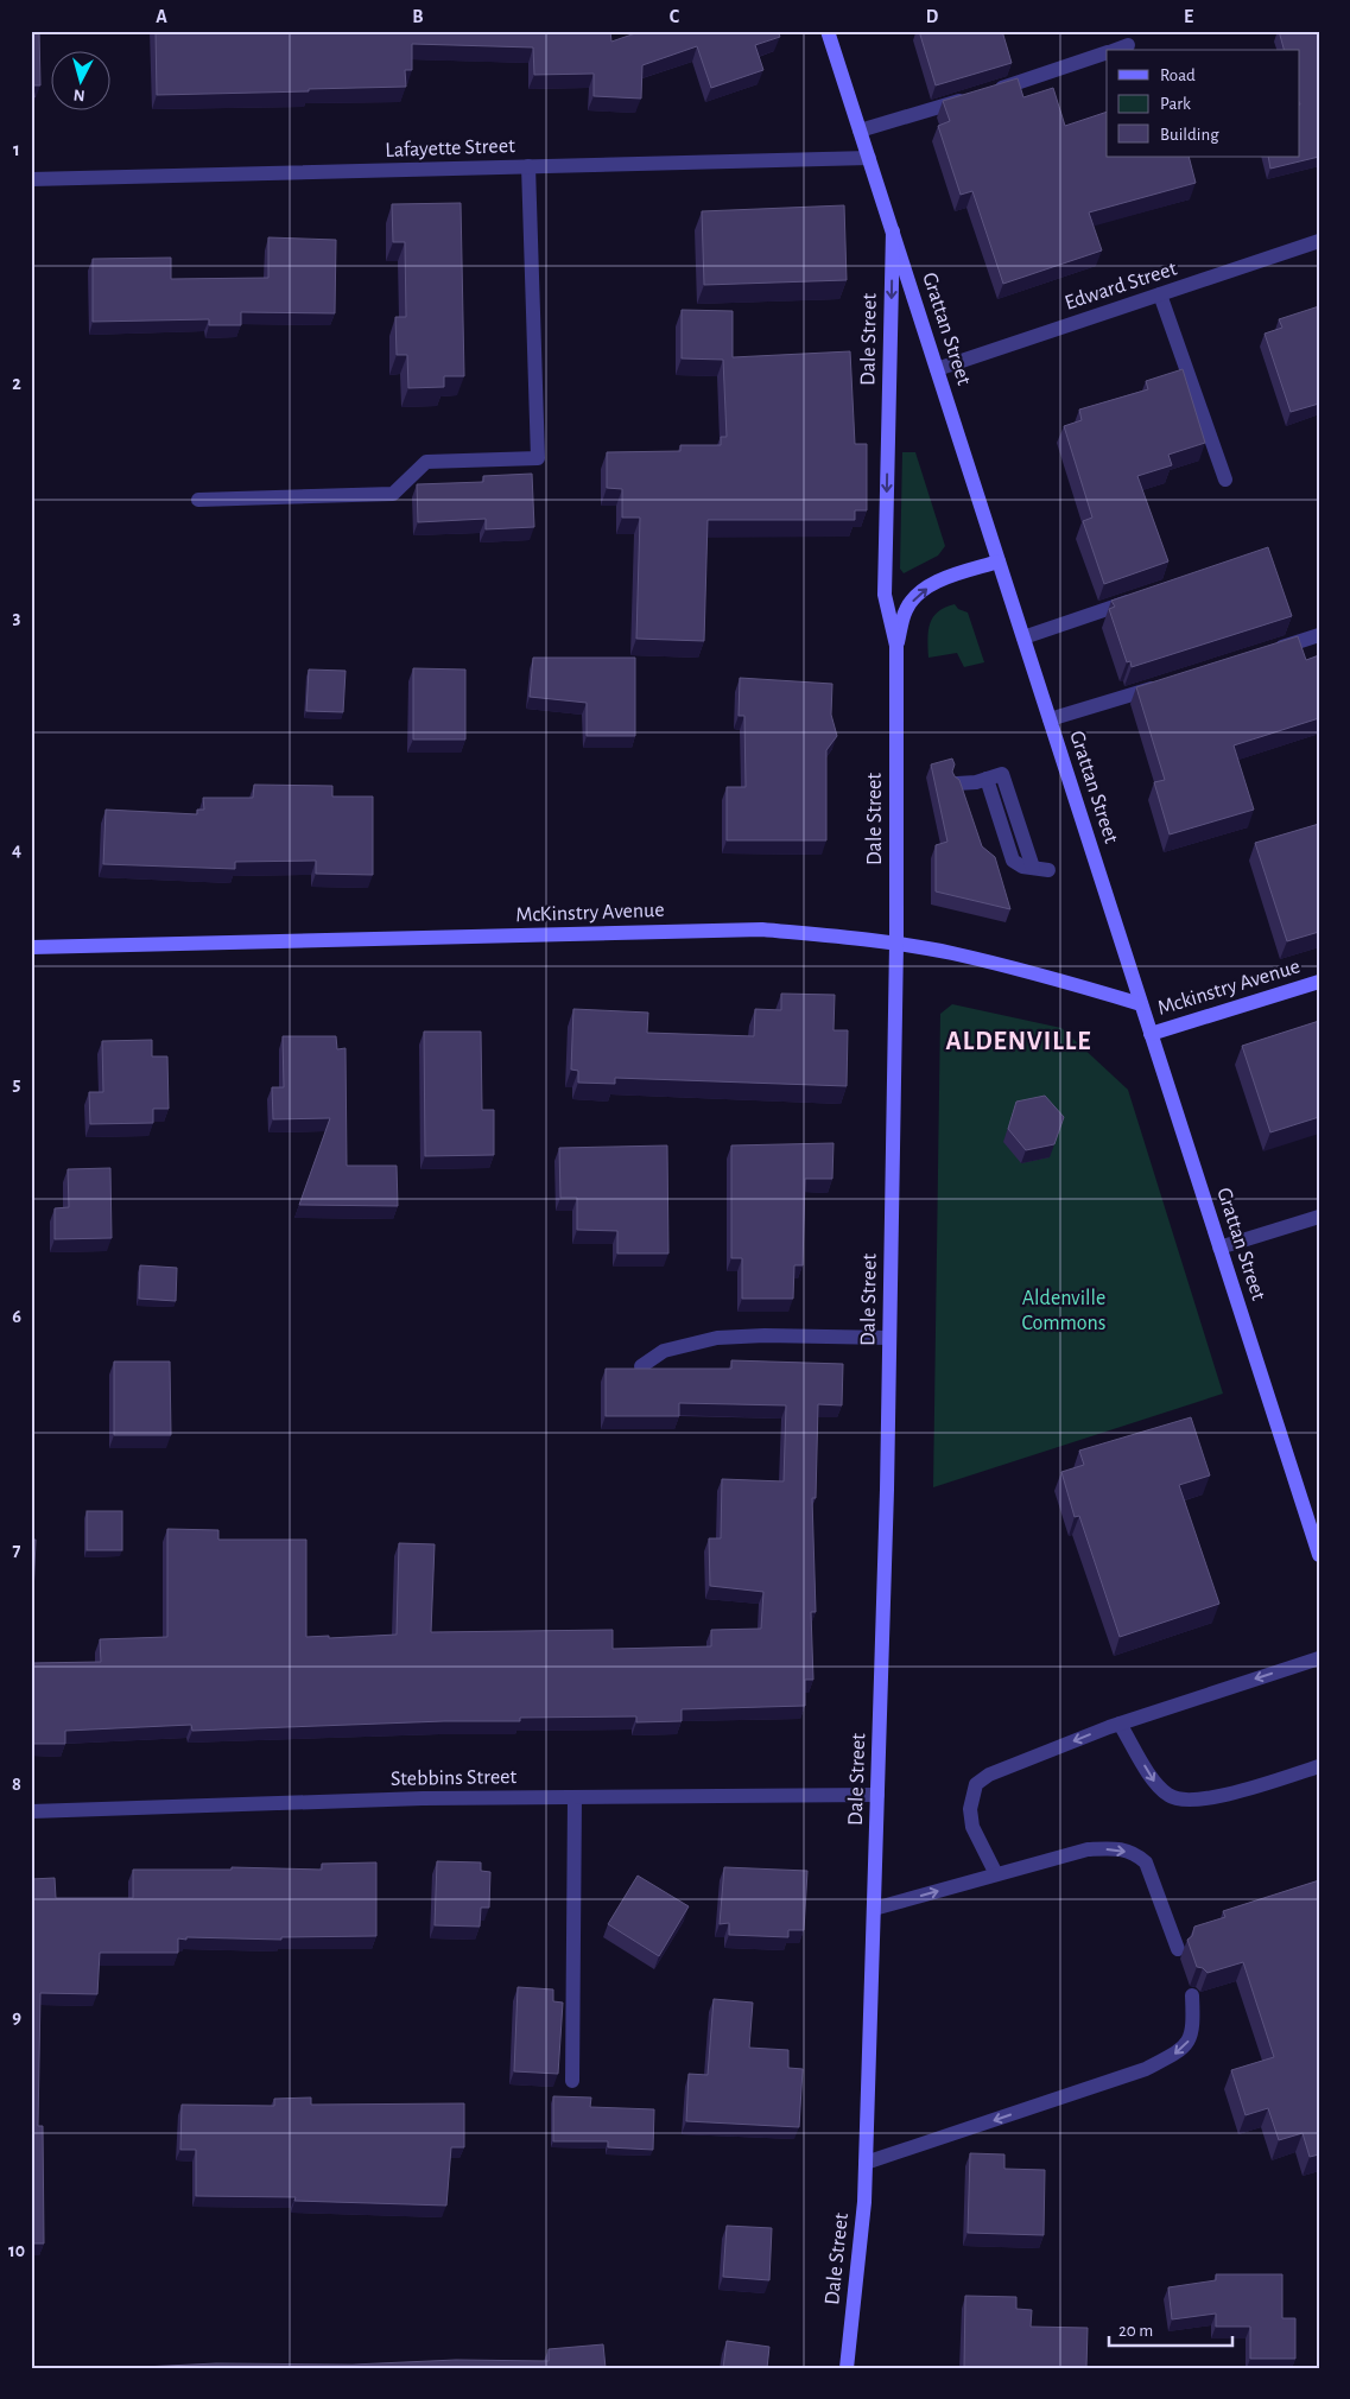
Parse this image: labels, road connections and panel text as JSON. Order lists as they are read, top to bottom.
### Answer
{
  "streets": {
    "street": [
      "Lafayette Street",
      "Edward Street",
      "Grattan Street",
      "Dale Street",
      "McKinstry Avenue",
      "Mckinstry Avenue",
      "Stebbins Street"
    ]
  },
  "crossings": [
    ["Lafayette Street", "Grattan Street"],
    ["Edward Street", "Grattan Street"],
    ["Grattan Street", "Dale Street"],
    ["Grattan Street", "McKinstry Avenue"],
    ["Grattan Street", "Mckinstry Avenue"],
    ["Dale Street", "McKinstry Avenue"],
    ["Dale Street", "Stebbins Street"]
  ],
  "districts": ["ALDENVILLE"],
  "parks": ["Aldenville Commons"],
  "legend": ["Road", "Park", "Building"],
  "scale_bar": "20 m",
  "north": "bottom",
  "grid": {
    "columns": [
      "A",
      "B",
      "C",
      "D",
      "E"
    ],
    "rows": [
      "1",
      "2",
      "3",
      "4",
      "5",
      "6",
      "7",
      "8",
      "9",
      "10"
    ]
  }
}
